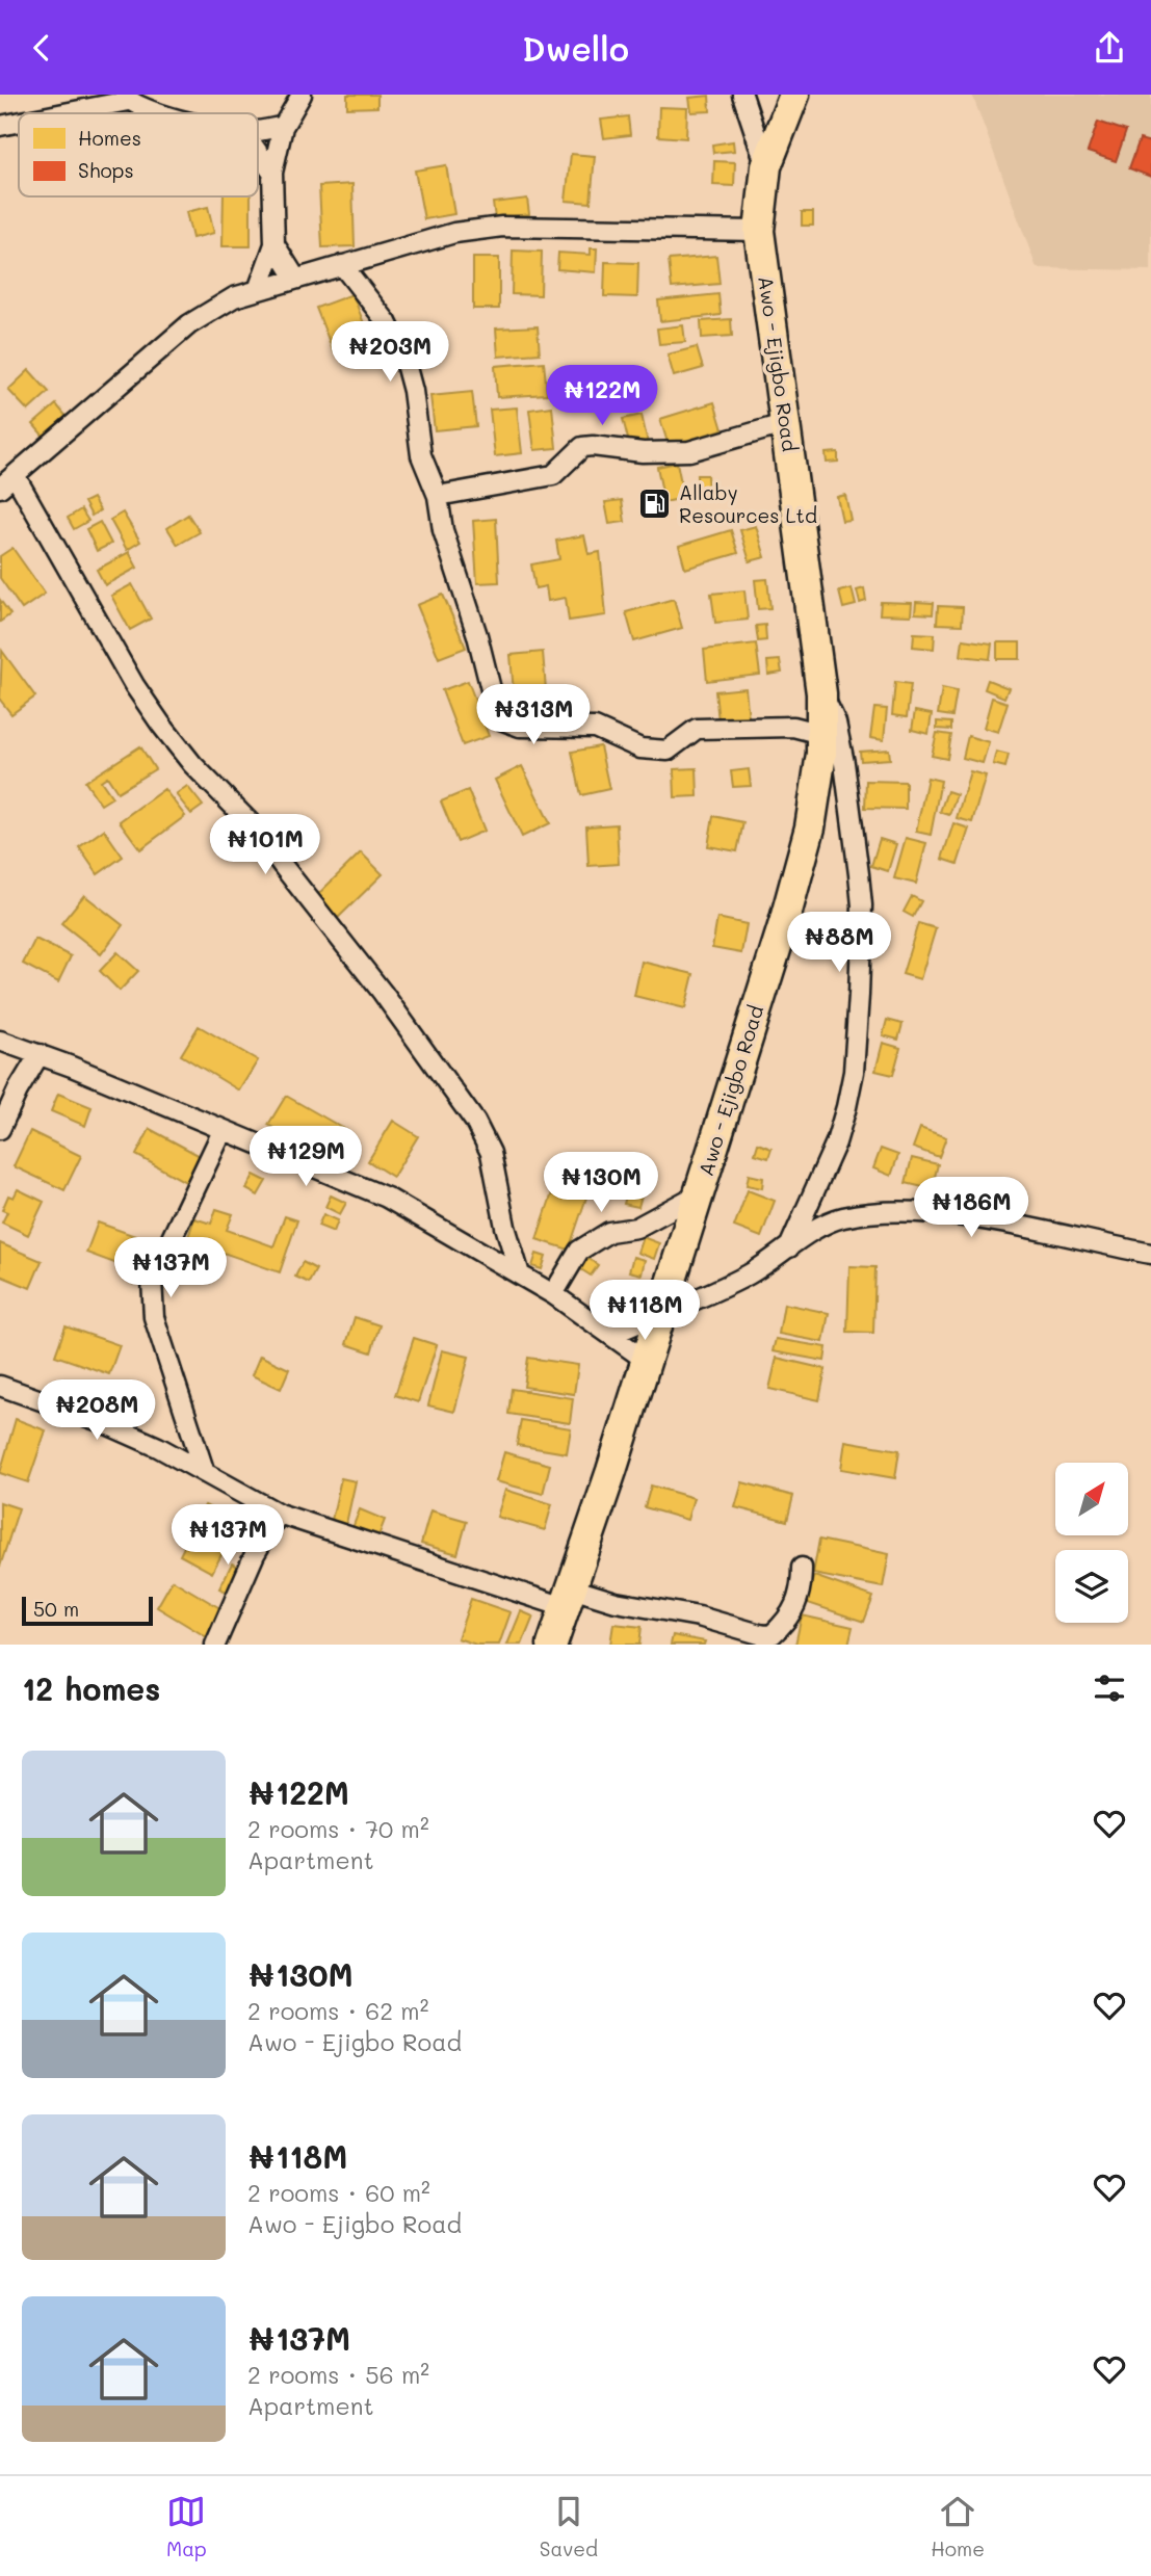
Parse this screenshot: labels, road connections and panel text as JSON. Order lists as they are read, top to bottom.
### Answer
{
  "streets": {
    "main road": ["Awo - Ejigbo Road"]
  },
  "places": {
    "fuel station": ["Allaby Resources Ltd"]
  },
  "legend": ["Homes", "Shops"],
  "scale_bar": "50 m",
  "north": "top right",
  "page": {
    "header": "Dwello",
    "price": [
      "₦203M",
      "₦122M",
      "₦313M",
      "₦101M",
      "₦88M",
      "₦129M",
      "₦130M",
      "₦186M",
      "₦137M",
      "₦118M",
      "₦208M",
      "₦137M"
    ],
    "scale": "50 m",
    "heading": "12 homes",
    "list": [
      {
        "name": "₦122M",
        "note": "2 rooms · 70 m² · Apartment"
      },
      {
        "name": "₦130M",
        "note": "2 rooms · 62 m² · Awo - Ejigbo Road"
      },
      {
        "name": "₦118M",
        "note": "2 rooms · 60 m² · Awo - Ejigbo Road"
      },
      {
        "name": "₦137M",
        "note": "2 rooms · 56 m² · Apartment"
      }
    ],
    "tabs": ["Map", "Saved", "Home"]
  }
}
